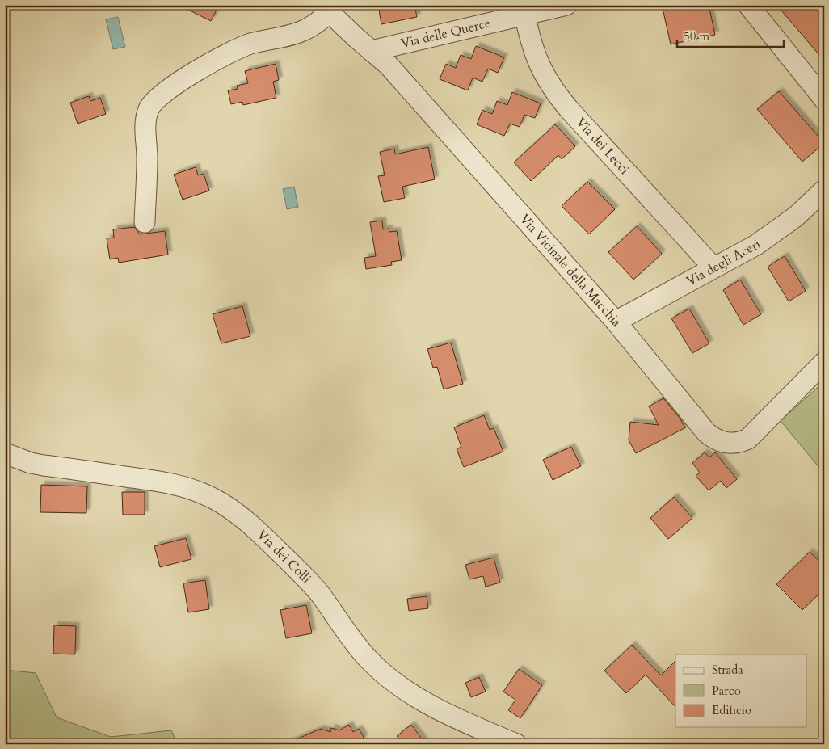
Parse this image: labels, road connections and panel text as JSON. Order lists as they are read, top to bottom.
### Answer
{
  "streets": {
    "street": [
      "Via delle Querce",
      "Via dei Lecci",
      "Via degli Aceri",
      "Via Vicinale della Macchia",
      "Via dei Colli"
    ]
  },
  "crossings": [
    ["Via delle Querce", "Via dei Lecci"],
    ["Via delle Querce", "Via Vicinale della Macchia"],
    ["Via dei Lecci", "Via degli Aceri"],
    ["Via degli Aceri", "Via Vicinale della Macchia"]
  ],
  "legend": ["Strada", "Parco", "Edificio"],
  "scale_bar": "50 m"
}
